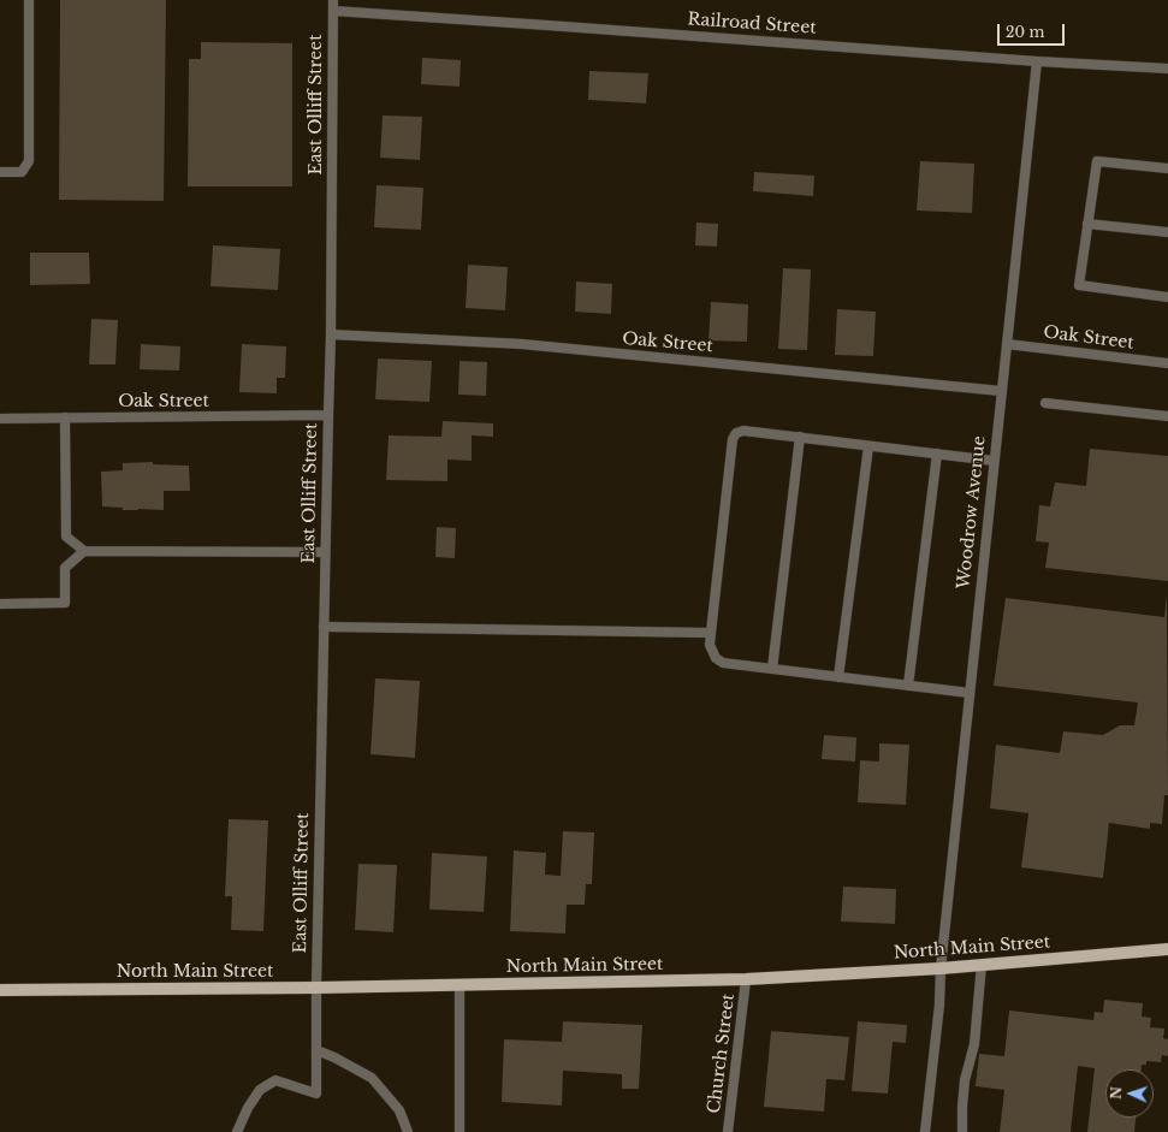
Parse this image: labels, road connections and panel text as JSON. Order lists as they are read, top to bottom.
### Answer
{
  "streets": {
    "main road": ["North Main Street"],
    "street": [
      "Railroad Street",
      "East Olliff Street",
      "Oak Street",
      "Woodrow Avenue",
      "Church Street"
    ]
  },
  "crossings": [
    ["Railroad Street", "East Olliff Street"],
    ["Railroad Street", "Woodrow Avenue"],
    ["East Olliff Street", "Oak Street"],
    ["East Olliff Street", "North Main Street"],
    ["Oak Street", "Woodrow Avenue"],
    ["Woodrow Avenue", "North Main Street"],
    ["North Main Street", "Church Street"]
  ],
  "scale_bar": "20 m",
  "north": "left"
}
